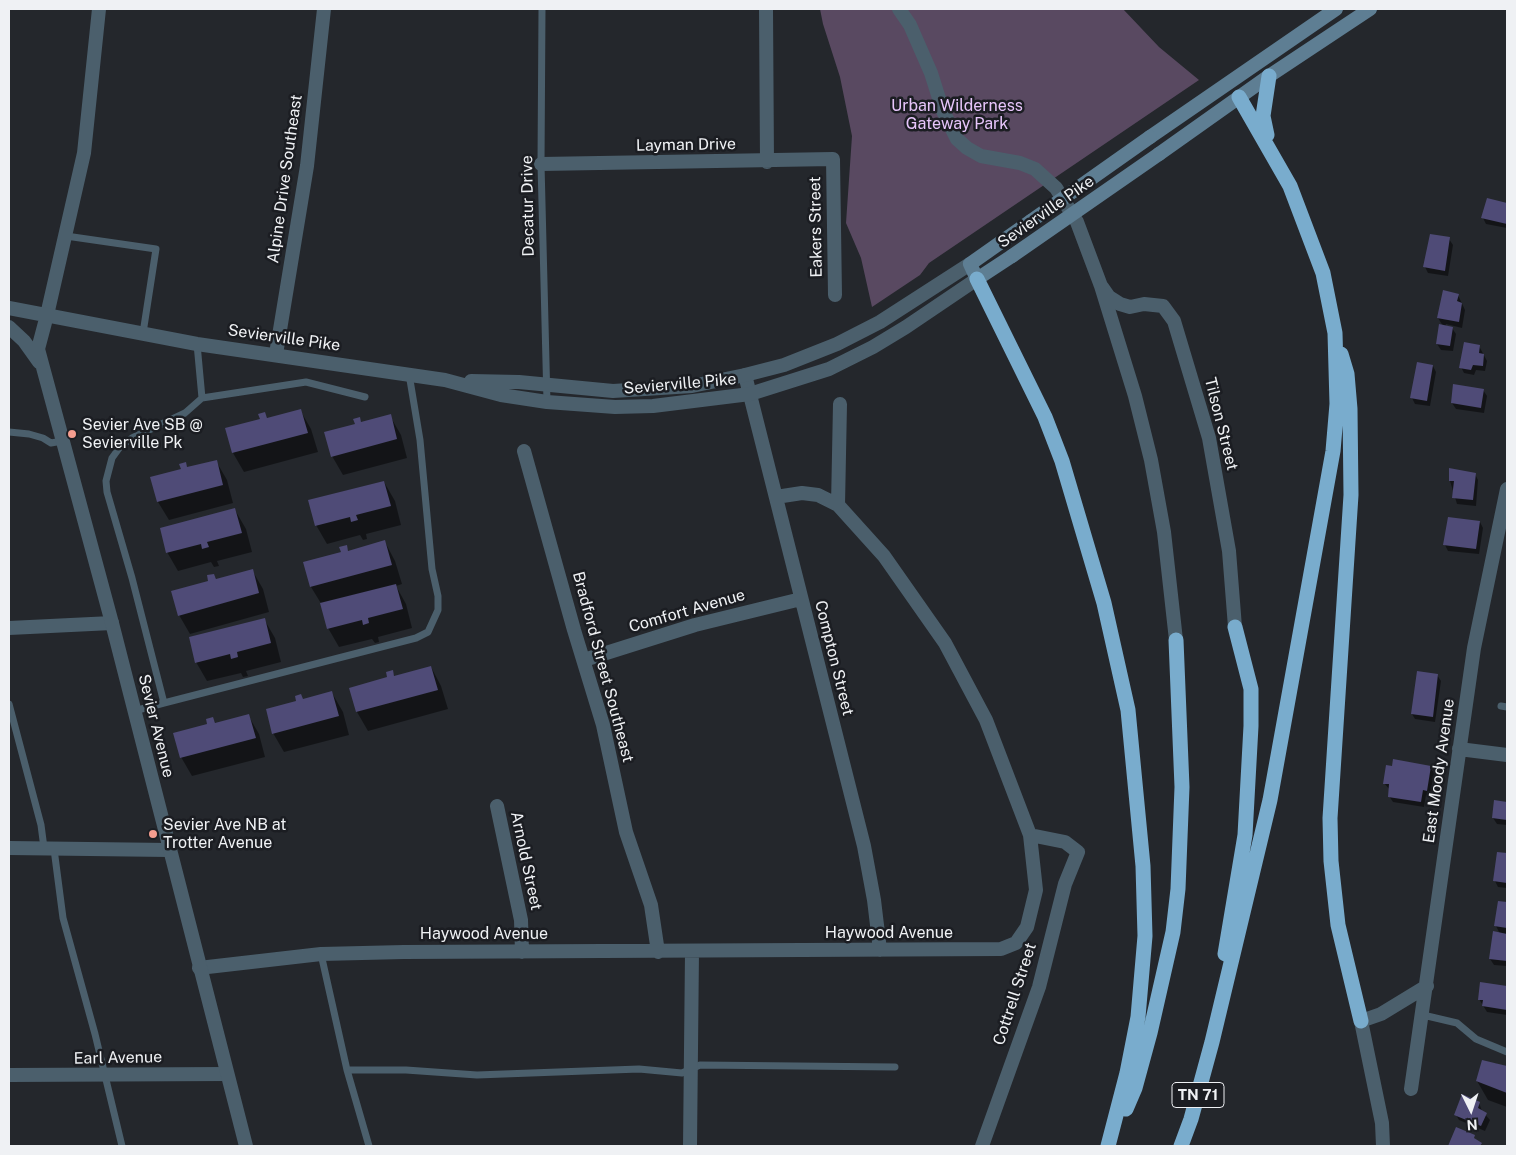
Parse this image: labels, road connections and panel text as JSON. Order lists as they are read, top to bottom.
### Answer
{
  "streets": {
    "highway": ["TN 71"],
    "main road": ["Sevierville Pike"],
    "street": [
      "Layman Drive",
      "Alpine Drive Southeast",
      "Eakers Street",
      "Tilson Street",
      "Comfort Avenue",
      "Compton Street",
      "Bradford Street Southeast",
      "Sevier Avenue",
      "East Moody Avenue",
      "Arnold Street",
      "Haywood Avenue",
      "Cottrell Street",
      "Earl Avenue"
    ],
    "lane": ["Decatur Drive"]
  },
  "crossings": [
    ["Layman Drive", "Decatur Drive"],
    ["Layman Drive", "Eakers Street"],
    ["Alpine Drive Southeast", "Sevierville Pike"],
    ["Decatur Drive", "Sevierville Pike"],
    ["Sevierville Pike", "Compton Street"],
    ["Sevierville Pike", "Sevier Avenue"],
    ["Comfort Avenue", "Compton Street"],
    ["Comfort Avenue", "Bradford Street Southeast"],
    ["Compton Street", "Haywood Avenue"],
    ["Bradford Street Southeast", "Haywood Avenue"],
    ["Sevier Avenue", "Haywood Avenue"],
    ["Sevier Avenue", "Earl Avenue"],
    ["Arnold Street", "Haywood Avenue"],
    ["Haywood Avenue", "Cottrell Street"]
  ],
  "parks": ["Urban Wilderness Gateway Park"],
  "places": ["Sevier Ave SB @ Sevierville Pk", "Sevier Ave NB at Trotter Avenue"],
  "north": "bottom"
}
